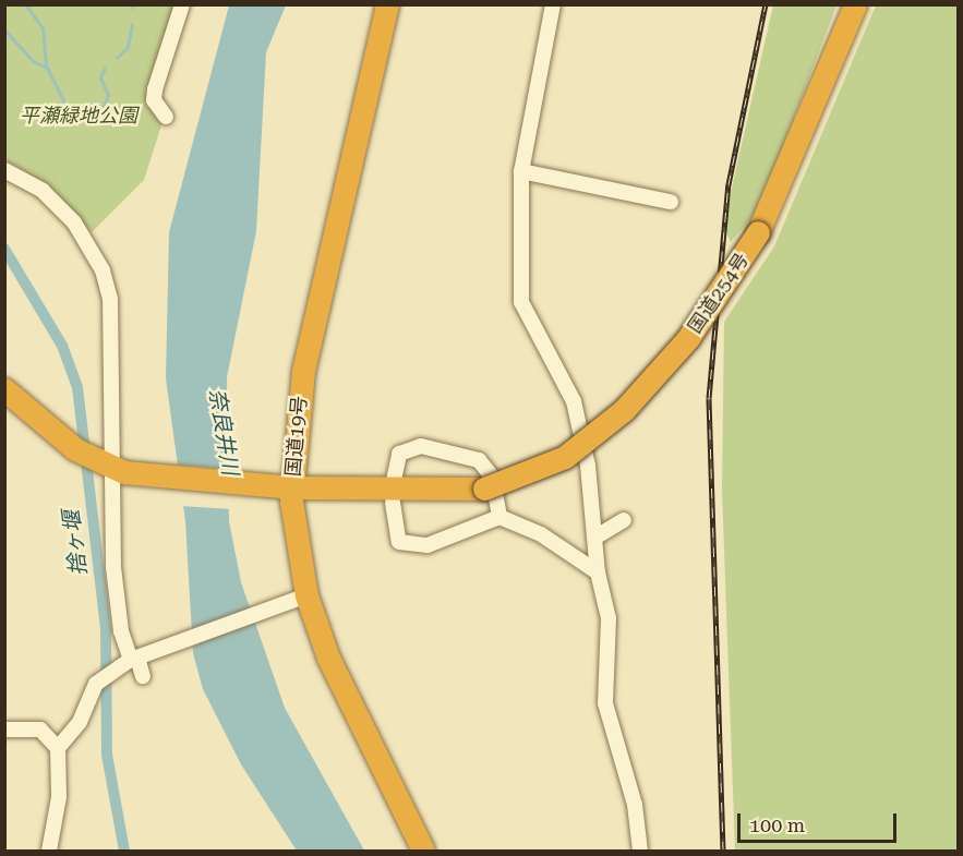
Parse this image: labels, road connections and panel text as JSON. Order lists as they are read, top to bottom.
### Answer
{
  "streets": {
    "highway": ["国道254号", "国道19号"]
  },
  "crossings": [
    ["国道254号", "国道19号"]
  ],
  "water": ["奈良井川", "捨ヶ堰"],
  "parks": ["平瀬緑地公園"],
  "scale_bar": "100 m"
}
